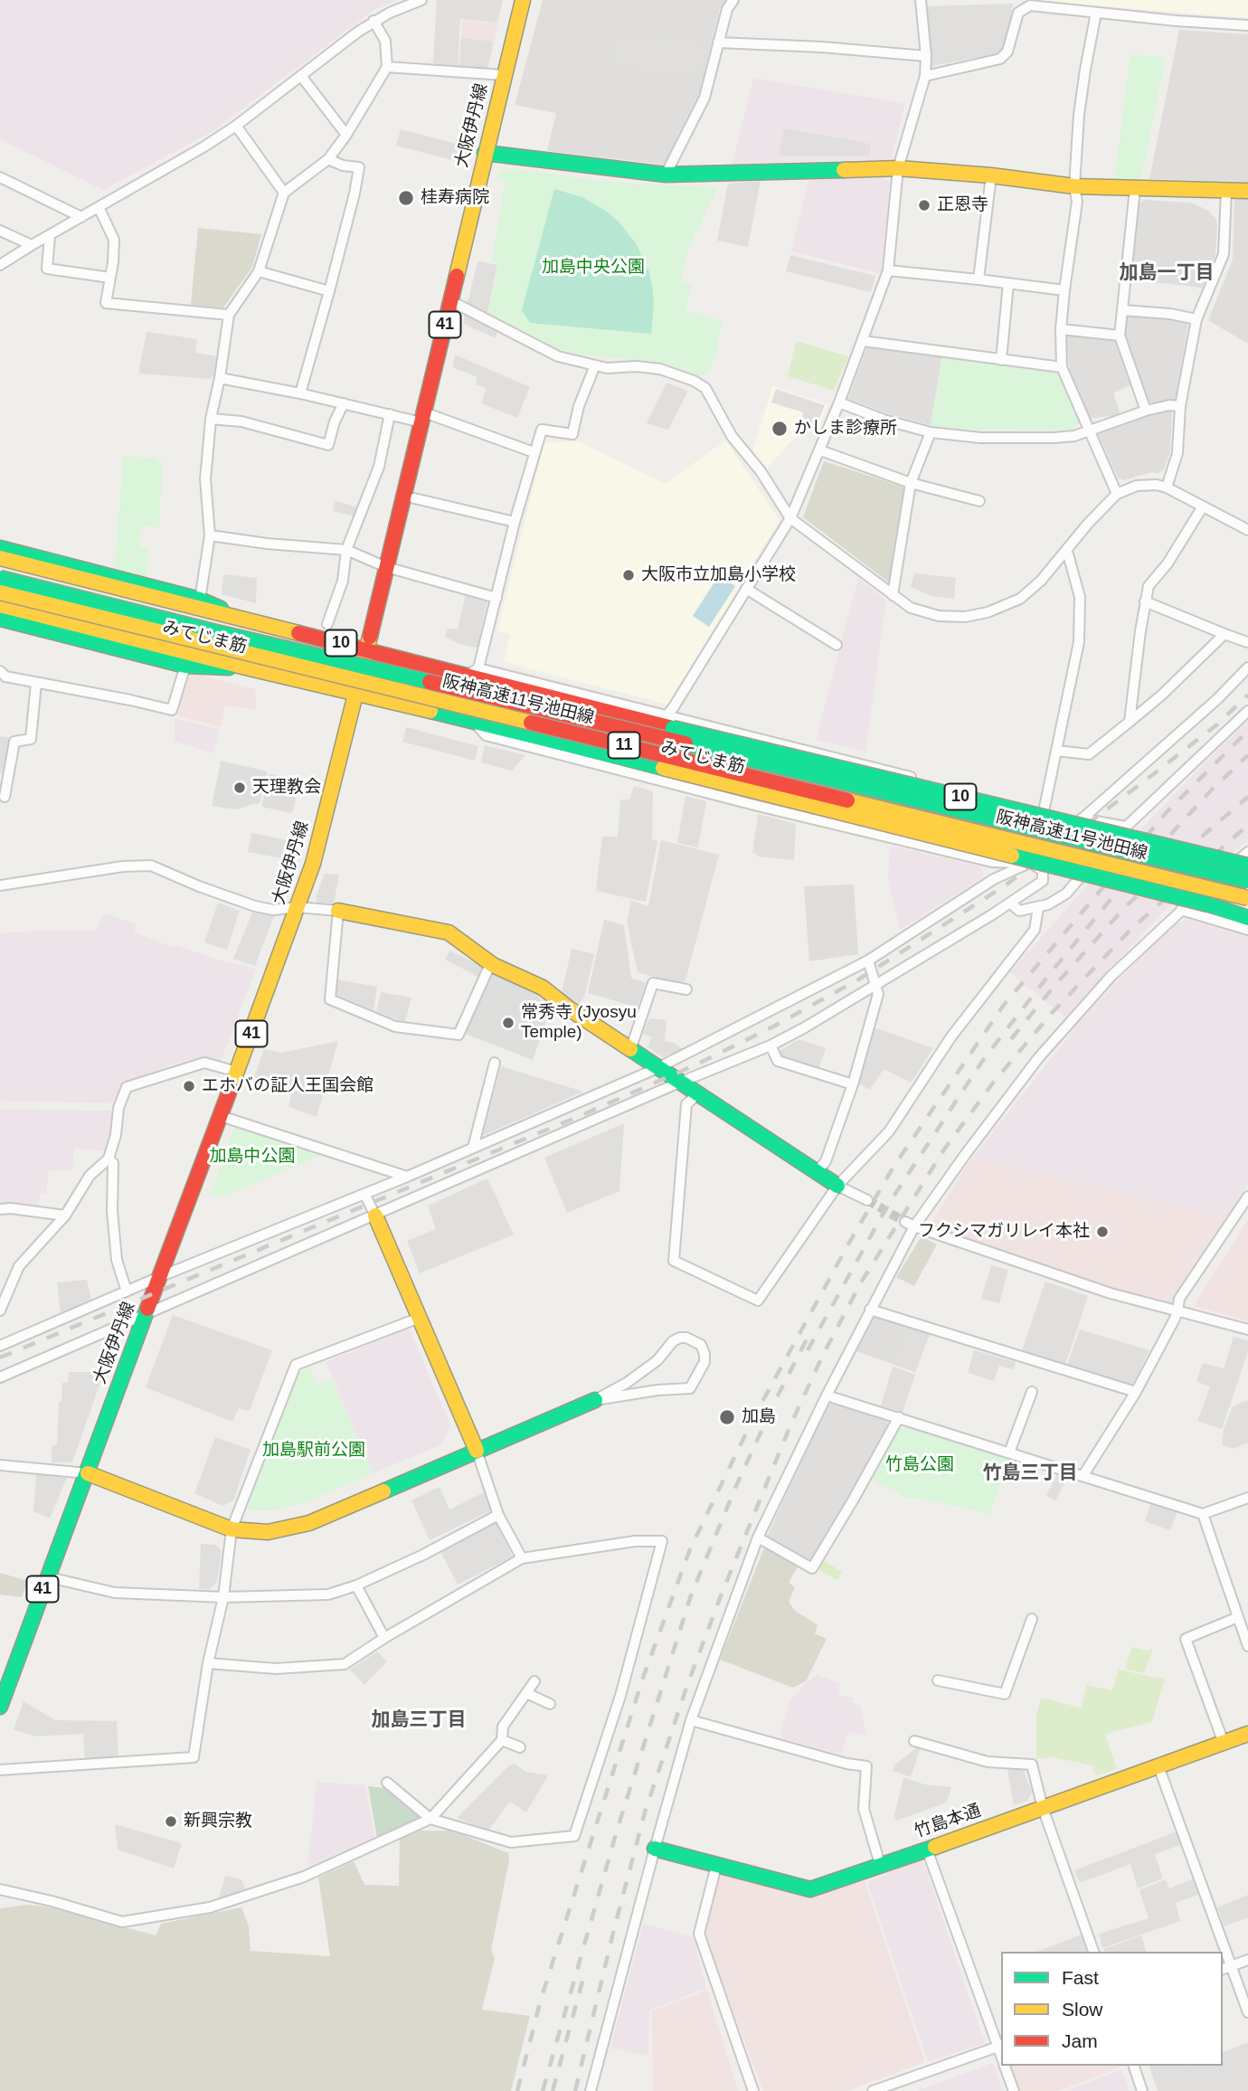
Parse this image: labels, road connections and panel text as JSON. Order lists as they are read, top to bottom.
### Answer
{
  "streets": {
    "main road": [
      "大阪伊丹線",
      "41",
      "みてじま筋",
      "10",
      "阪神高速11号池田線",
      "11",
      "竹島本通"
    ]
  },
  "crossings": [
    ["大阪伊丹線", "みてじま筋"]
  ],
  "districts": ["加島一丁目", "竹島三丁目", "加島三丁目"],
  "parks": [
    "加島中央公園",
    "加島中公園",
    "加島駅前公園",
    "竹島公園"
  ],
  "places": [
    "桂寿病院",
    "正恩寺",
    "かしま診療所",
    "大阪市立加島小学校",
    "天理教会",
    "常秀寺 (Jyosyu Temple)",
    "エホバの証人王国会館",
    "フクシマガリレイ本社",
    "加島",
    "新興宗教"
  ],
  "legend": ["Fast", "Slow", "Jam"]
}
